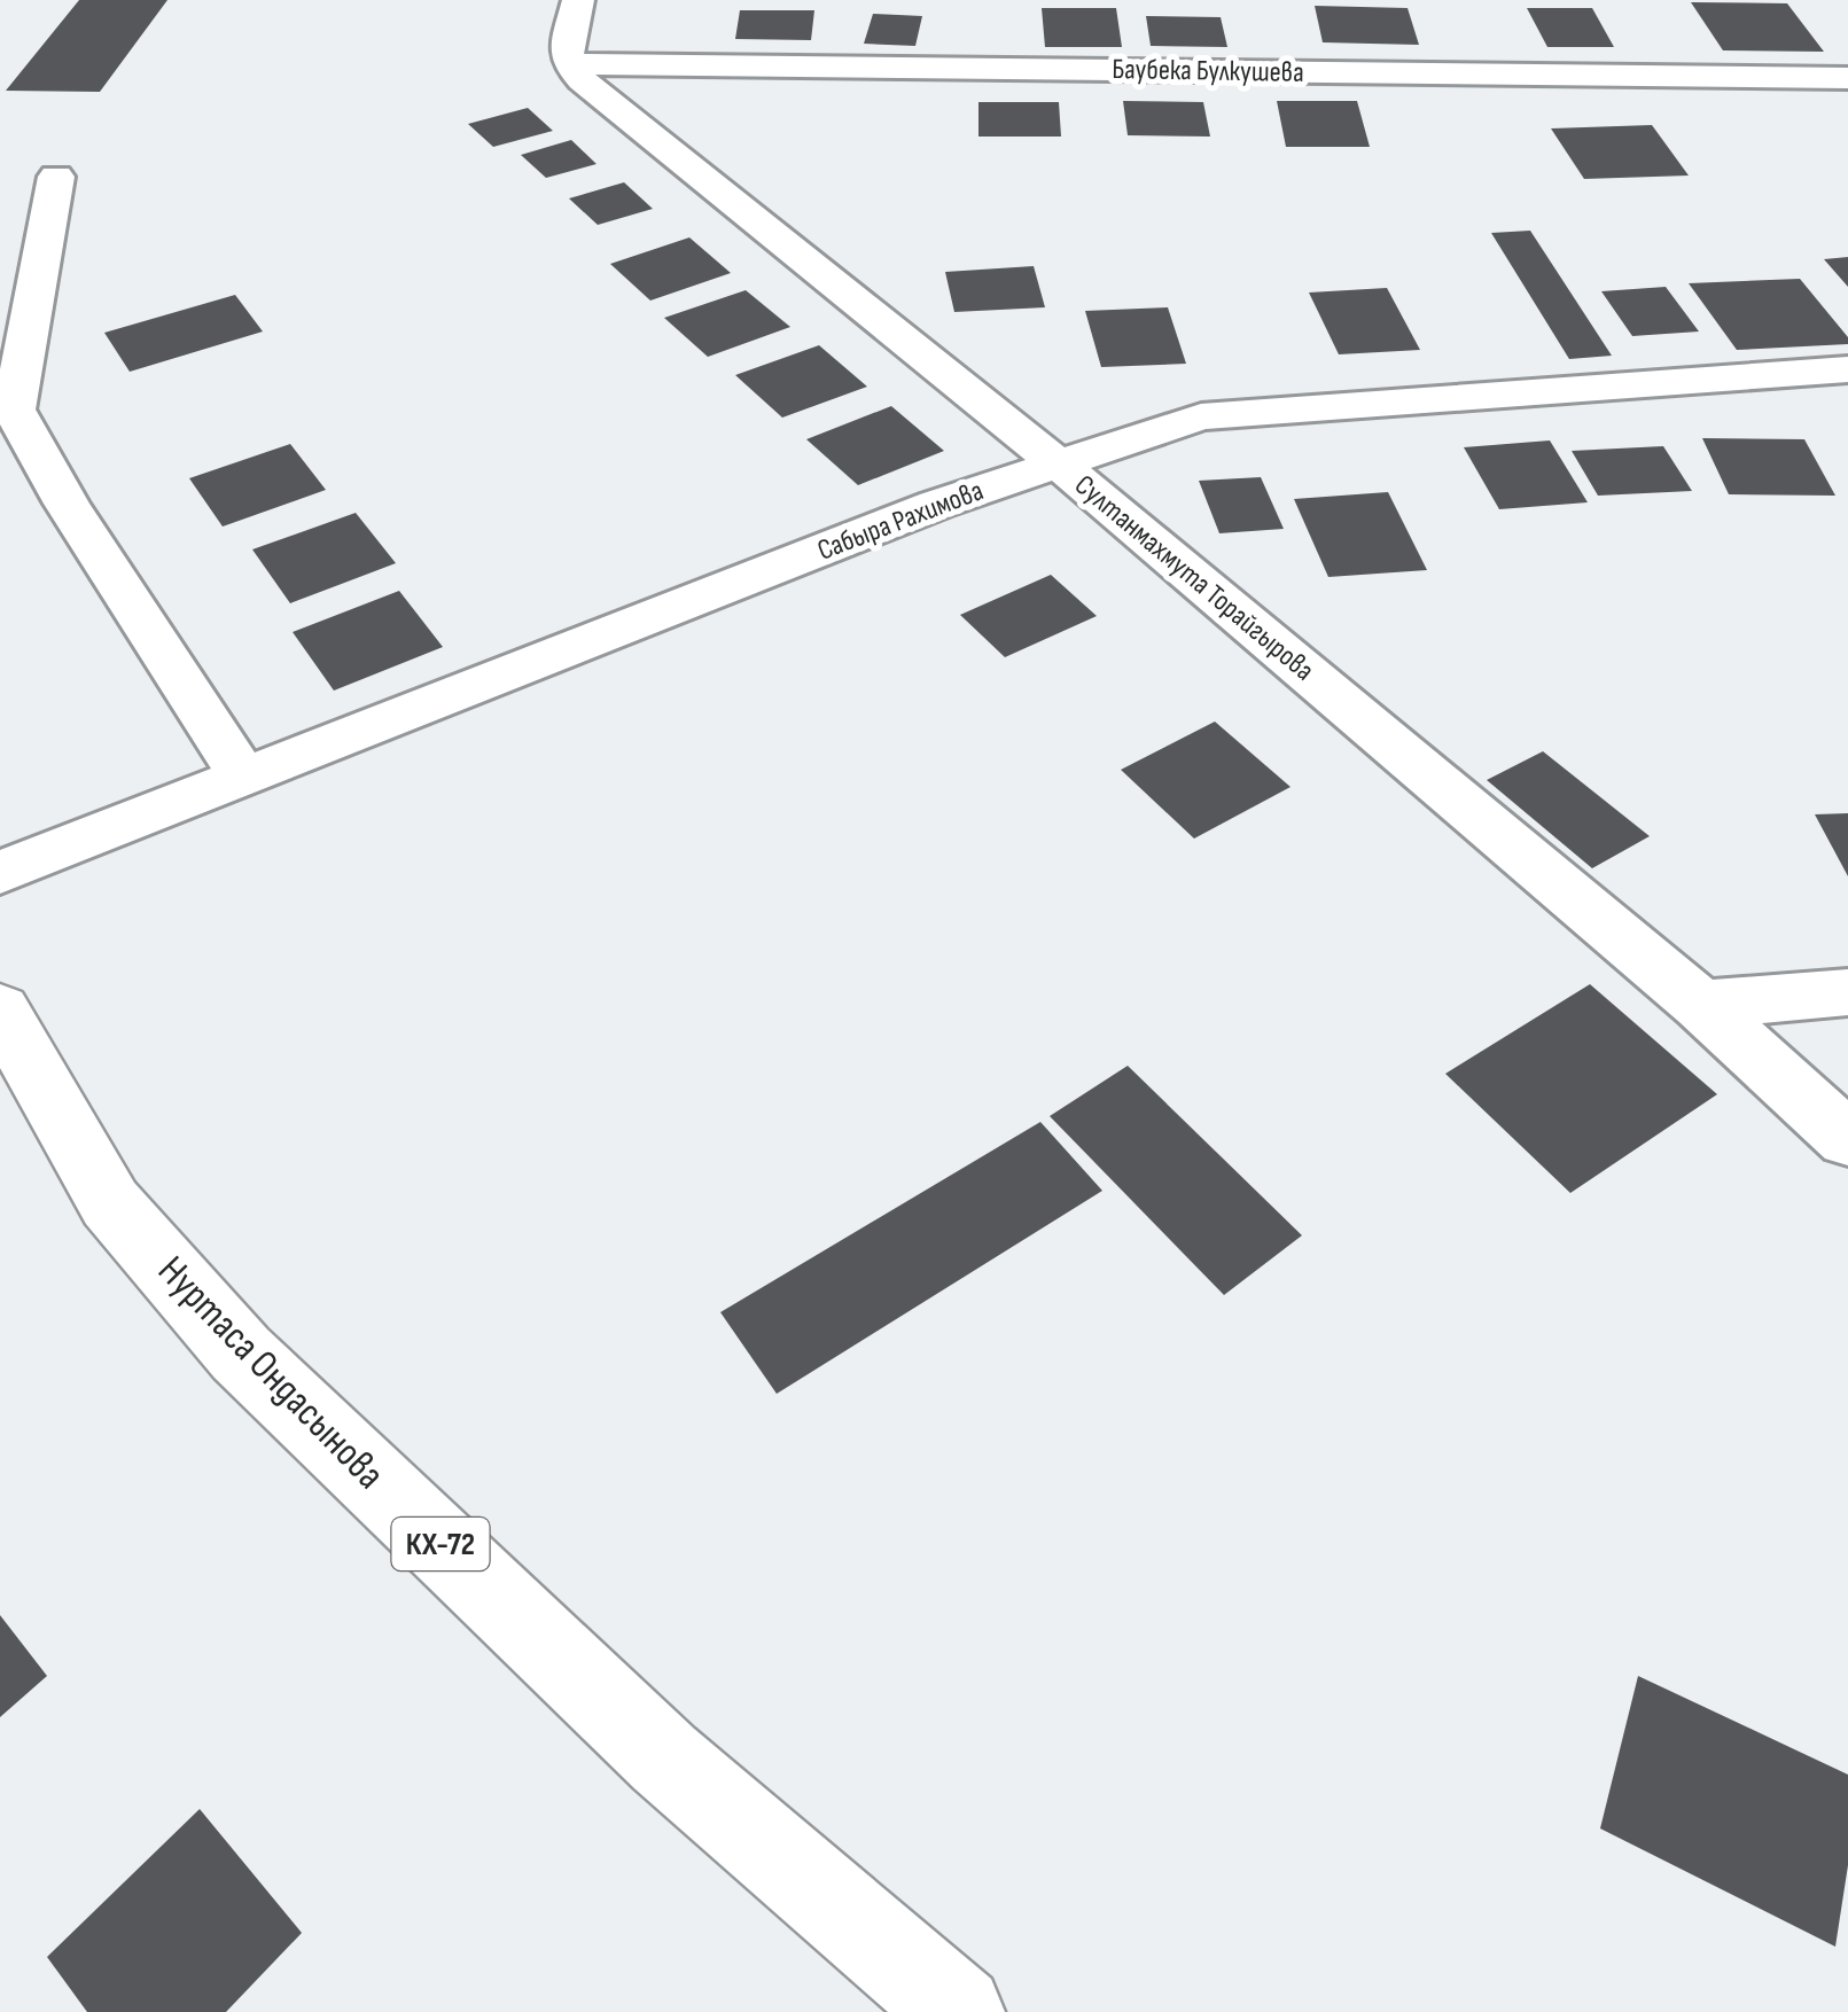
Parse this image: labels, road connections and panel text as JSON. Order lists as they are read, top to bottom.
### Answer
{
  "streets": {
    "main road": ["Нуртаса Ондасынова", "КХ-72"],
    "street": ["Баубека Булкушева", "Сабыра Рахимова", "Султанмахмута Торайгырова"]
  },
  "crossings": [
    ["Баубека Булкушева", "Султанмахмута Торайгырова"],
    ["Сабыра Рахимова", "Султанмахмута Торайгырова"]
  ]
}
